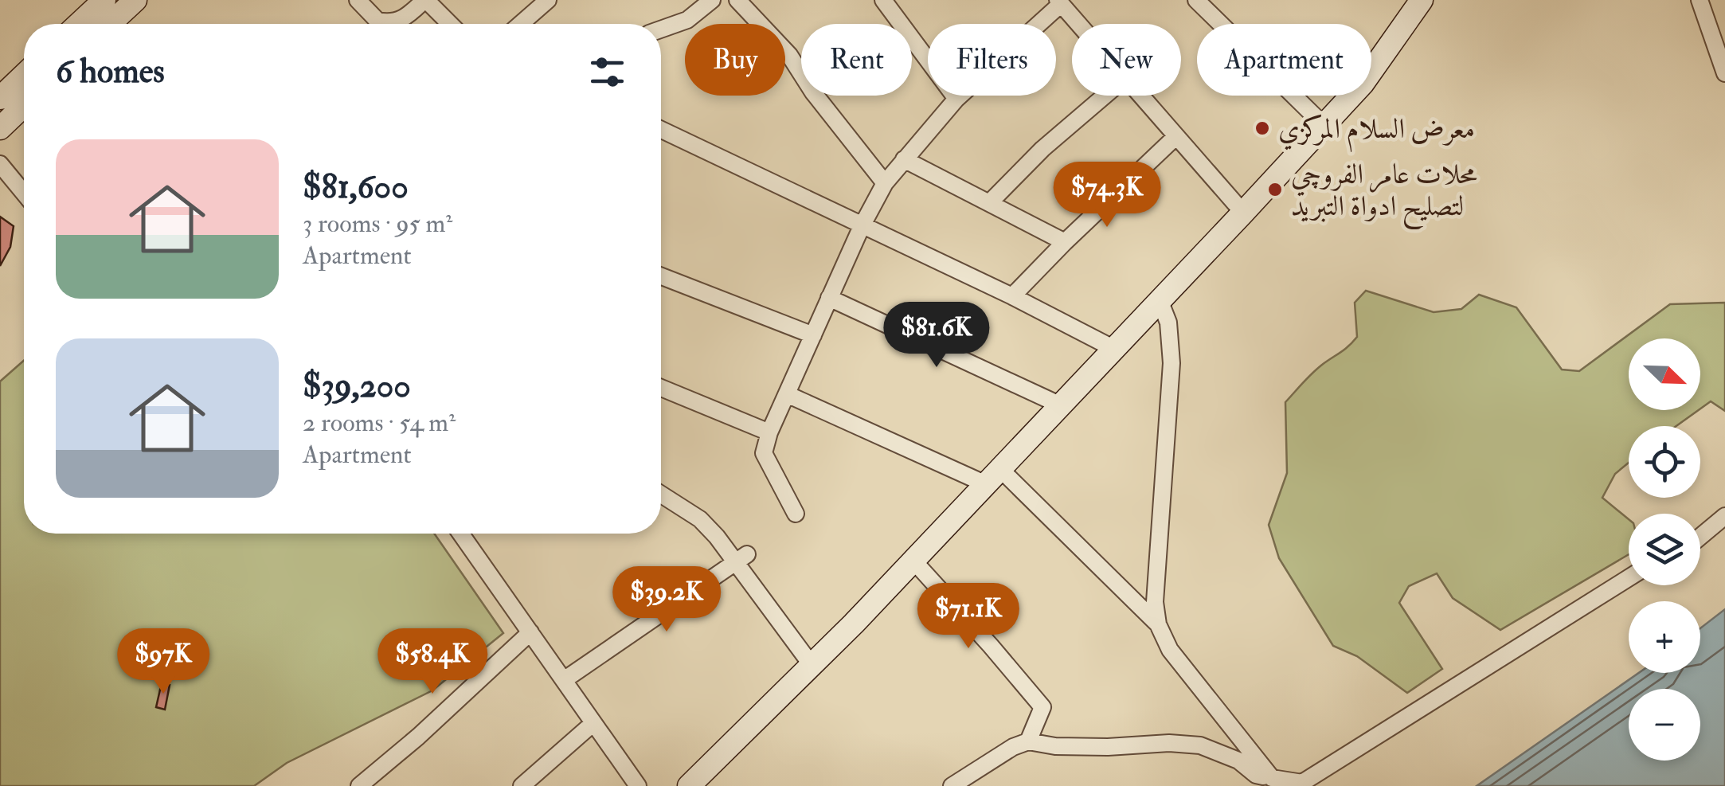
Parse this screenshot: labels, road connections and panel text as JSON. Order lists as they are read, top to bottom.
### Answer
{
  "places": ["معرض السلام المركزي", "محلات عامر الفروچي لتصليح ادواة التبريد"],
  "north": "bottom right",
  "page": {
    "chip": [
      "Buy",
      "Rent",
      "Filters",
      "New",
      "Apartment"
    ],
    "heading": "6 homes",
    "list": [
      {
        "name": "$81,600",
        "note": "3 rooms · 95 m² · Apartment"
      },
      {
        "name": "$39,200",
        "note": "2 rooms · 54 m² · Apartment"
      }
    ],
    "price": [
      "$74.3K",
      "$81.6K",
      "$39.2K",
      "$71.1K",
      "$97K",
      "$58.4K"
    ],
    "map_buttons": ["+", "−"]
  }
}
